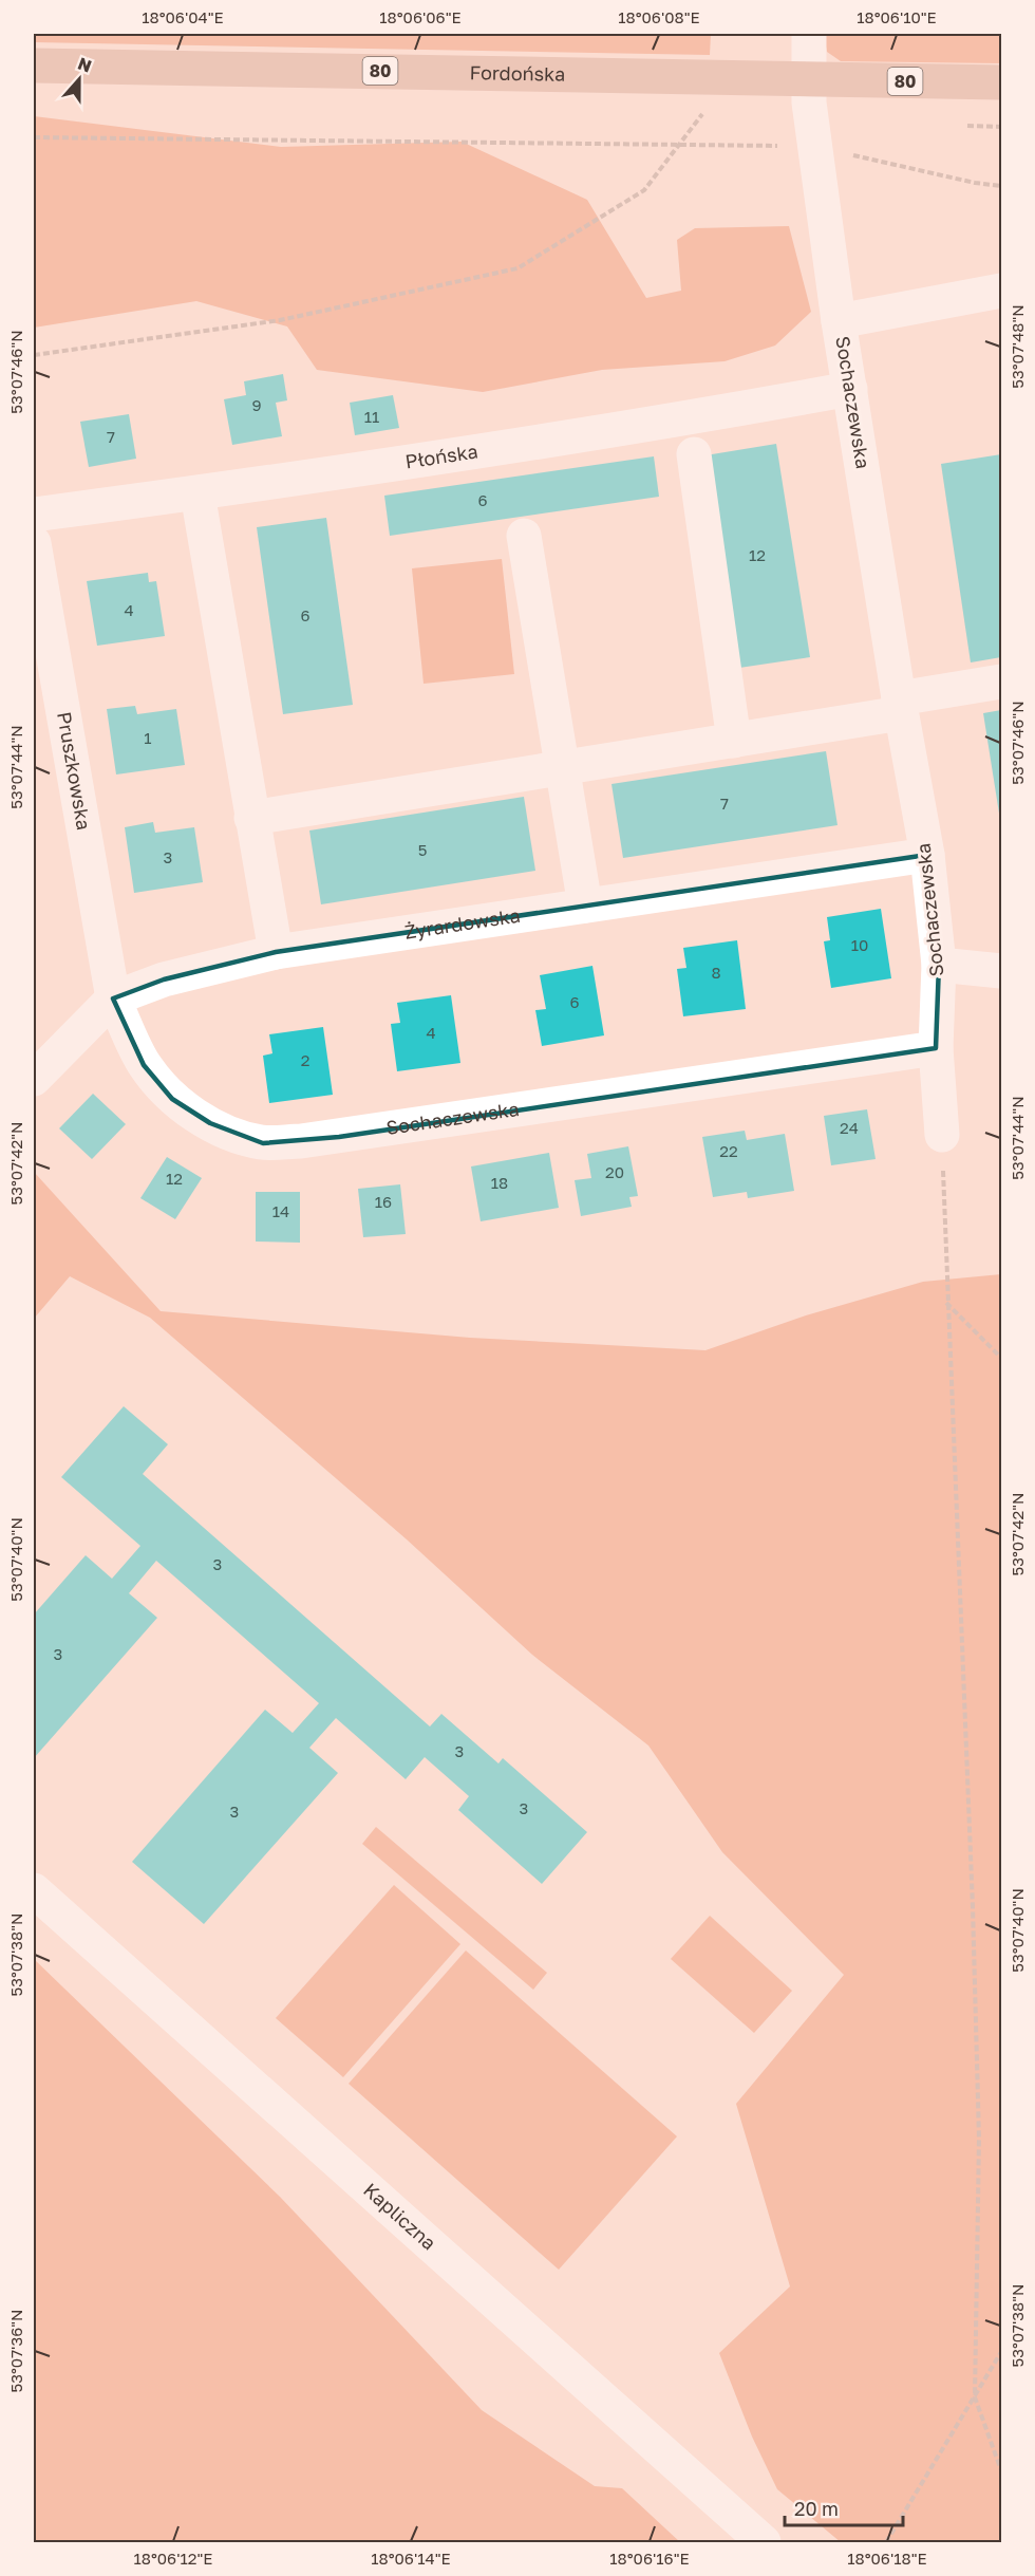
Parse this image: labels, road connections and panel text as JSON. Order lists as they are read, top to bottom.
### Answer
{
  "streets": {
    "main road": ["80", "Fordońska"],
    "street": [
      "Sochaczewska",
      "Płońska",
      "Pruszkowska",
      "Żyrardowska",
      "Kapliczna"
    ]
  },
  "crossings": [
    ["Fordońska", "Sochaczewska"],
    ["Sochaczewska", "Płońska"],
    ["Sochaczewska", "Pruszkowska"],
    ["Sochaczewska", "Żyrardowska"],
    ["Pruszkowska", "Żyrardowska"]
  ],
  "house_numbers": [
    "9",
    "11",
    "7",
    "6",
    "12",
    "4",
    "6",
    "1",
    "7",
    "5",
    "3",
    "10",
    "8",
    "6",
    "4",
    "2",
    "24",
    "22",
    "20",
    "12",
    "18",
    "16",
    "14",
    "3",
    "3",
    "3",
    "3",
    "3"
  ],
  "scale_bar": "20 m",
  "north": "top",
  "coordinates": [
    "18°06'04\"E",
    "18°06'06\"E",
    "18°06'08\"E",
    "18°06'10\"E",
    "53°07'48\"N",
    "53°07'46\"N",
    "53°07'44\"N",
    "53°07'42\"N",
    "53°07'40\"N",
    "53°07'38\"N",
    "53°07'36\"N",
    "18°06'12\"E",
    "18°06'14\"E",
    "18°06'16\"E",
    "18°06'18\"E"
  ]
}
